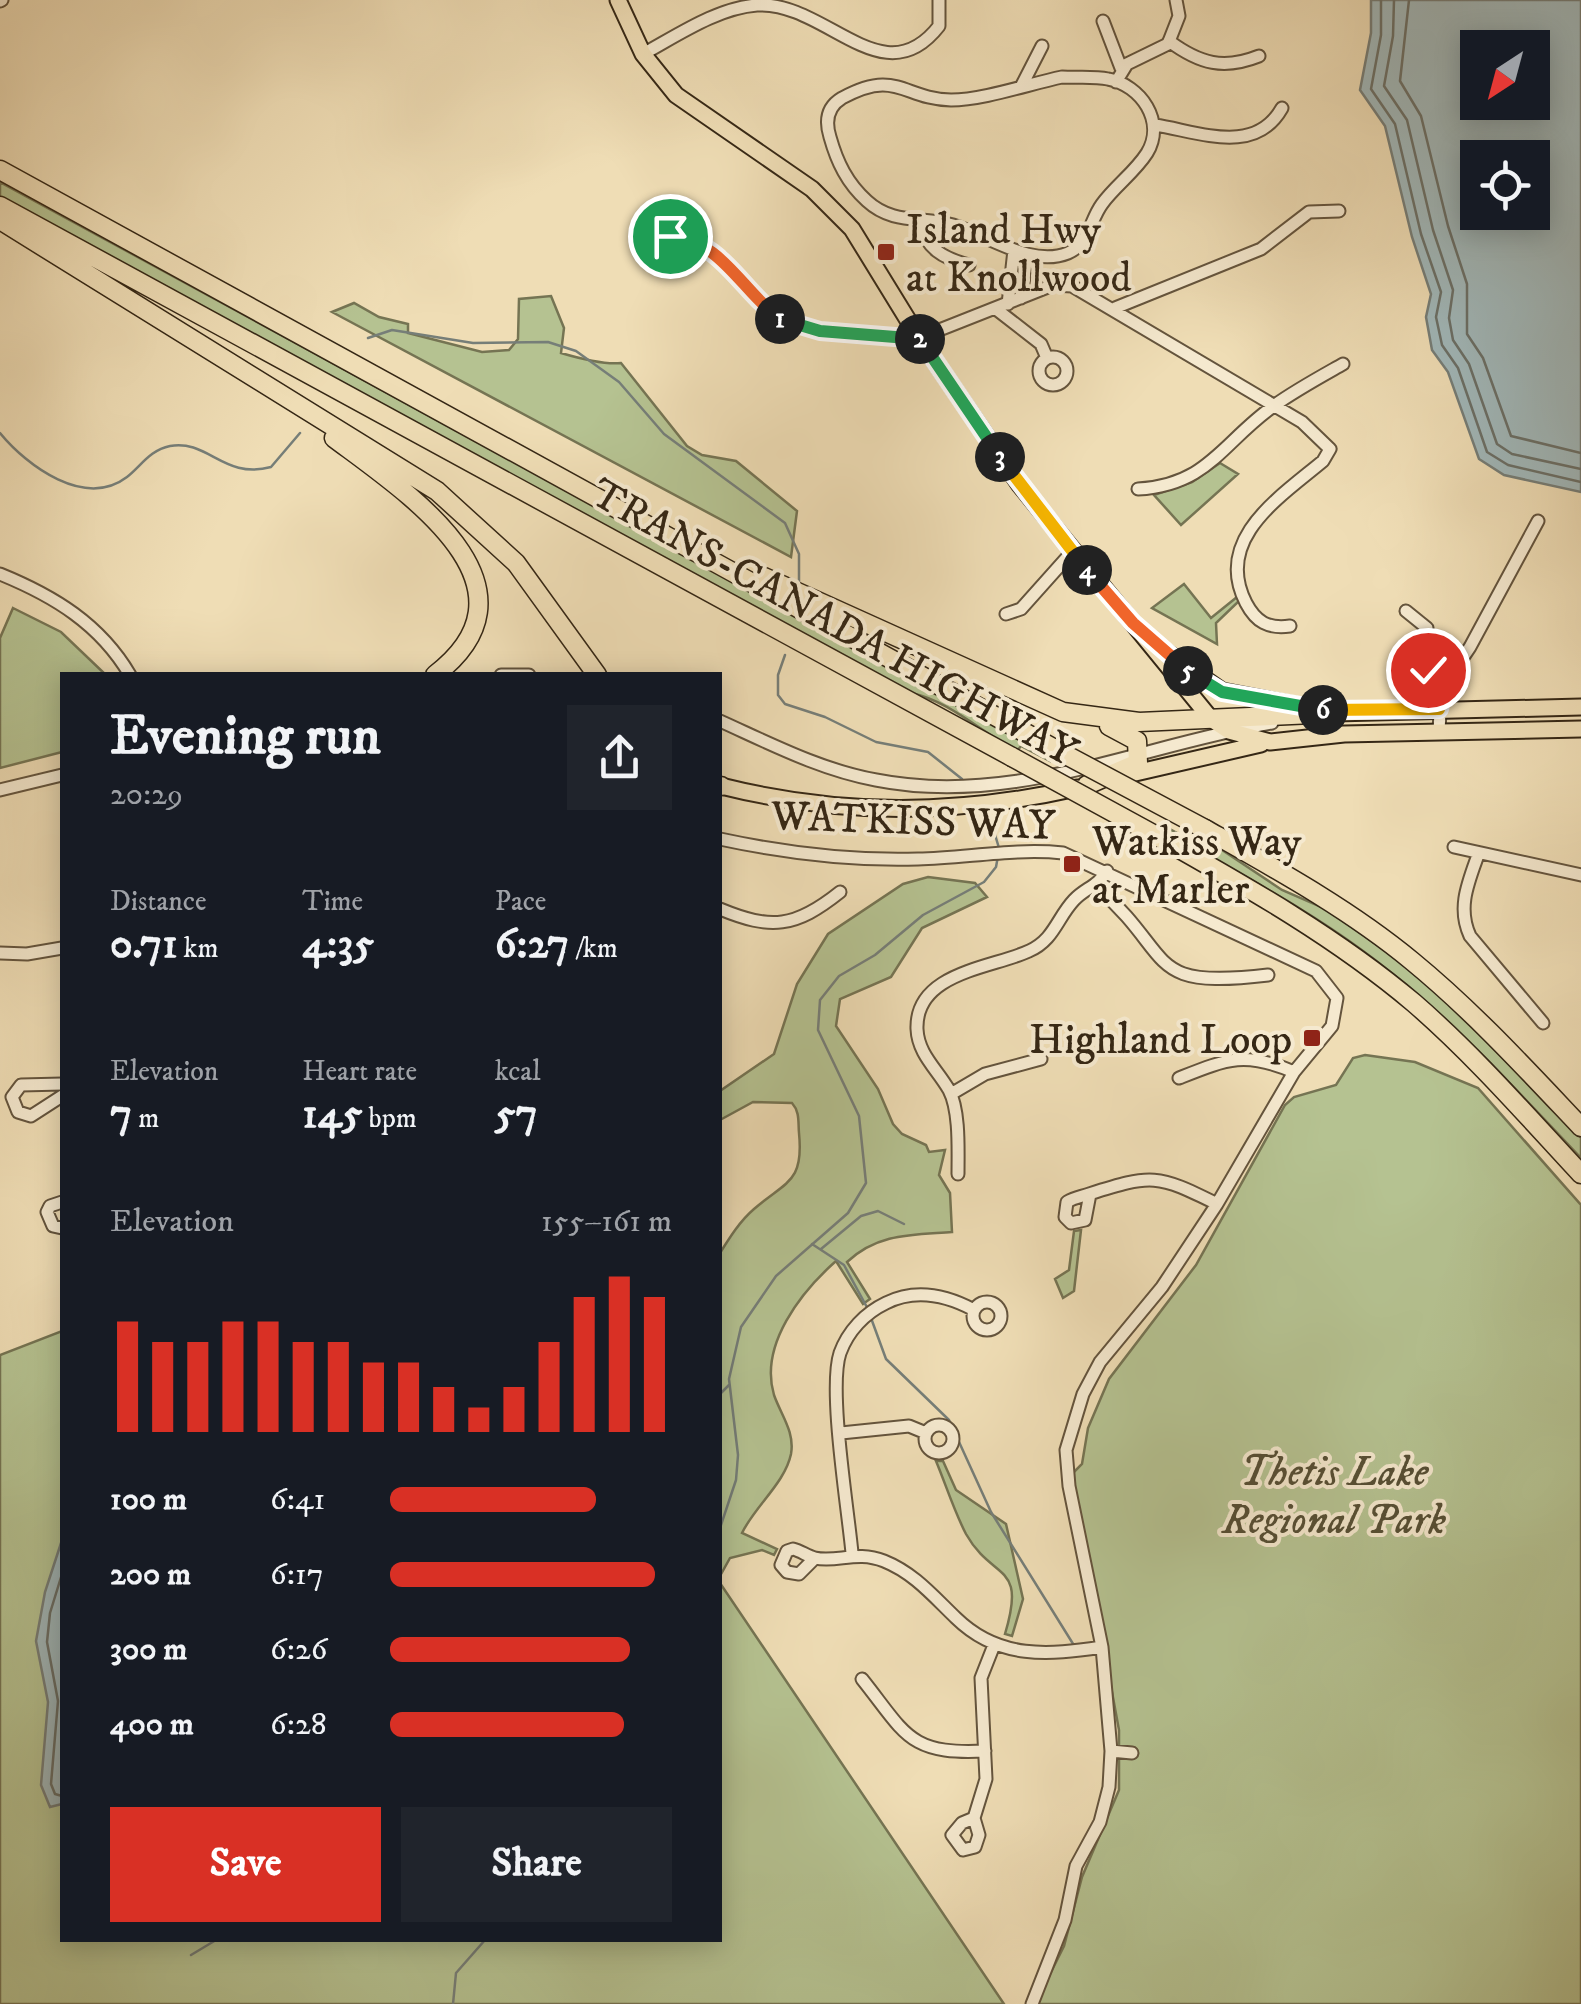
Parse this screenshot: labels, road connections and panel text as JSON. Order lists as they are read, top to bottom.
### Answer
{
  "streets": {
    "highway": ["TRANS-CANADA HIGHWAY"],
    "street": ["WATKISS WAY"]
  },
  "parks": ["Thetis Lake Regional Park"],
  "places": {
    "transit": ["Island Hwy at Knollwood", "Watkiss Way at Marler", "Highland Loop"]
  },
  "north": "bottom left",
  "page": {
    "pins": [
      "1",
      "2",
      "3",
      "4",
      "5",
      "6"
    ],
    "heading": ["Evening run", "20:29"],
    "stats": [
      ["Distance", "0.71 km"],
      ["Time", "4:35"],
      ["Pace", "6:27 /km"],
      ["Elevation", "7 m"],
      ["Heart rate", "145 bpm"],
      ["kcal", "57"]
    ],
    "chart": ["Elevation", "155–161 m"],
    "list": [
      {
        "name": "100 m",
        "note": "6:41"
      },
      {
        "name": "200 m",
        "note": "6:17"
      },
      {
        "name": "300 m",
        "note": "6:26"
      },
      {
        "name": "400 m",
        "note": "6:28"
      }
    ],
    "buttons": ["Save", "Share"]
  }
}
